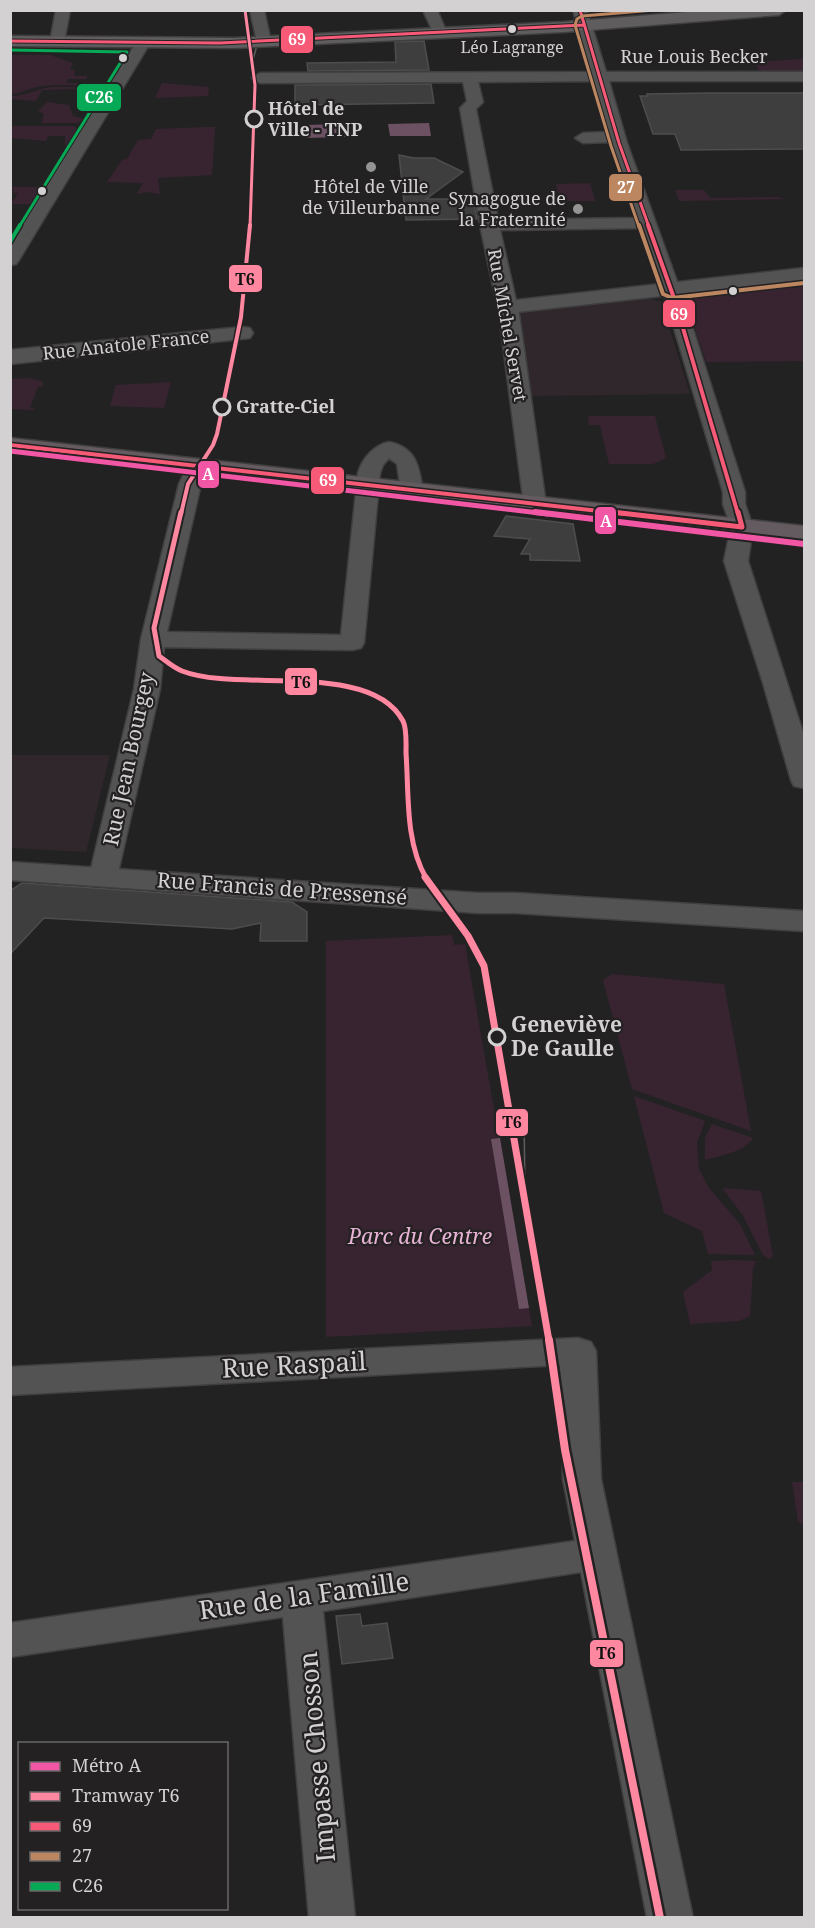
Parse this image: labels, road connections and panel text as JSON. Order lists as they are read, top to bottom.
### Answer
{
  "streets": {
    "street": [
      "Rue Louis Becker",
      "Rue Michel Servet",
      "Rue Anatole France",
      "Rue Jean Bourgey",
      "Rue Francis de Pressensé",
      "Rue Raspail",
      "Rue de la Famille",
      "Impasse Chosson"
    ]
  },
  "crossings": [
    ["Rue Louis Becker", "Rue Michel Servet"],
    ["Rue Jean Bourgey", "Rue Francis de Pressensé"],
    ["Rue Raspail", "Rue de la Famille"],
    ["Rue de la Famille", "Impasse Chosson"]
  ],
  "parks": ["Parc du Centre"],
  "places": [
    "Léo Lagrange",
    "Hôtel de Ville - TNP",
    "Hôtel de Ville de Villeurbanne",
    "Synagogue de la Fraternité",
    "Gratte-Ciel",
    "Geneviève De Gaulle"
  ],
  "lines": [
    "tram line T6",
    "transit line 69",
    "transit line 27",
    "transit line C26",
    "metro line A"
  ],
  "legend": [
    "Métro A",
    "Tramway T6",
    "69",
    "27",
    "C26"
  ]
}
